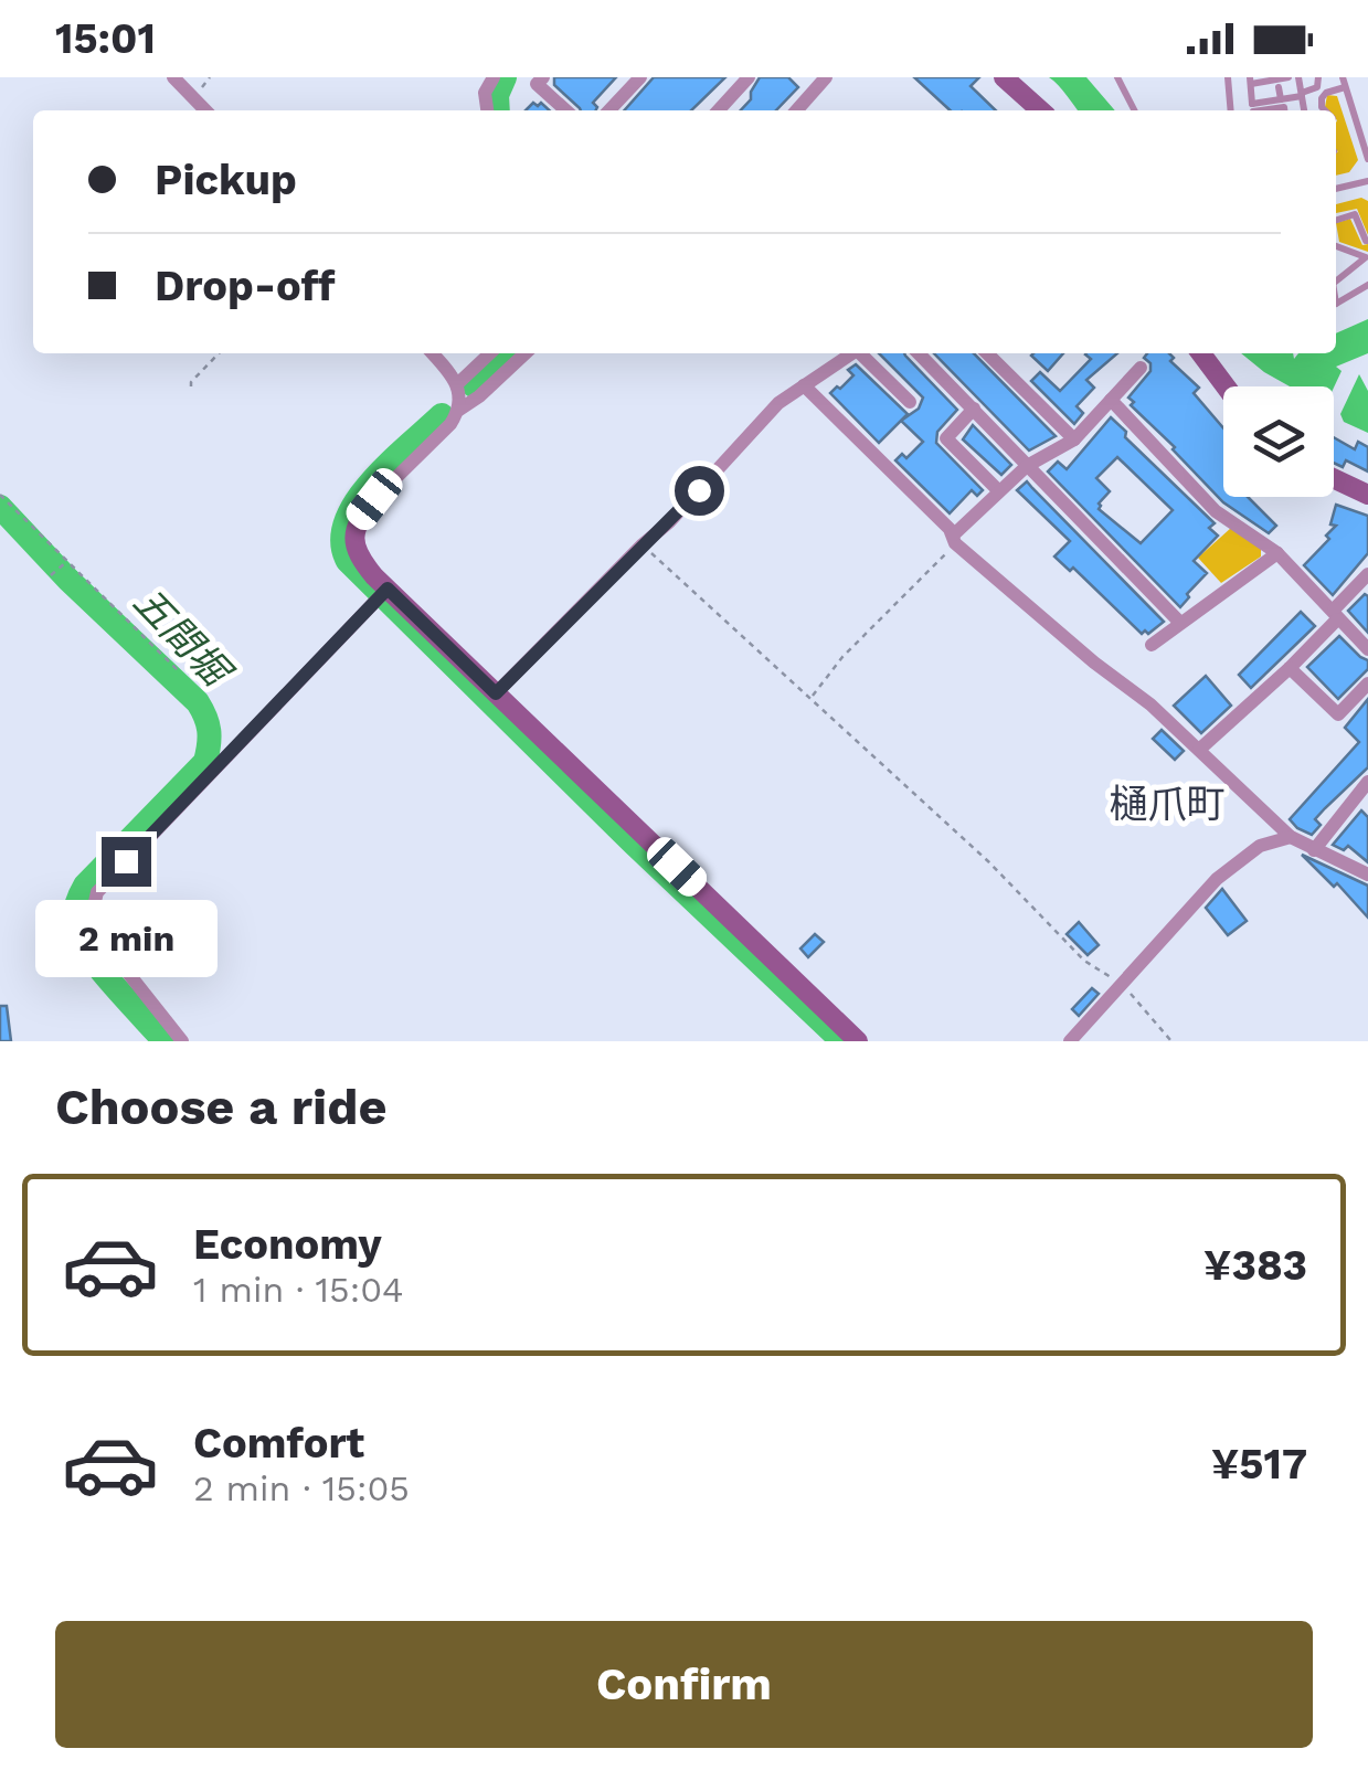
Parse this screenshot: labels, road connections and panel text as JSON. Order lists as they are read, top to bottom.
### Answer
{
  "districts": ["樋爪町"],
  "water": ["五間堀"],
  "page": {
    "status": "15:01",
    "banner": ["Pickup", "Drop-off"],
    "bubble": "2 min",
    "heading": "Choose a ride",
    "list": [
      {
        "name": "Economy",
        "note": "1 min · 15:04",
        "value": "¥383"
      },
      {
        "name": "Comfort",
        "note": "2 min · 15:05",
        "value": "¥517"
      }
    ],
    "buttons": "Confirm"
  }
}
